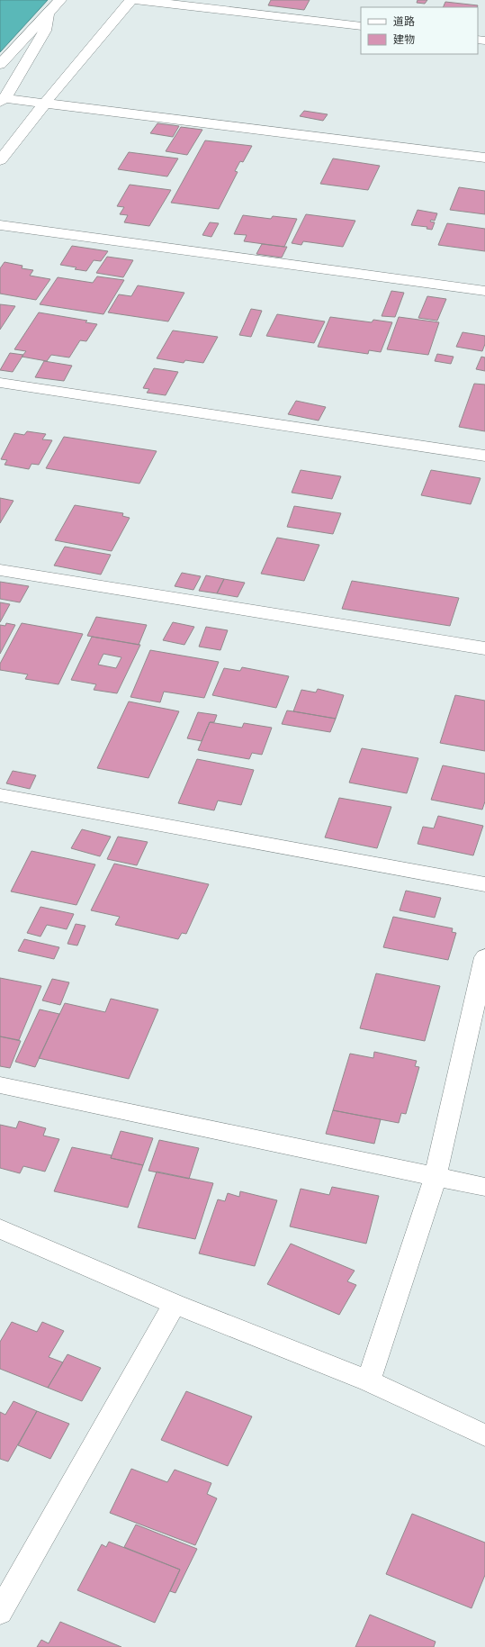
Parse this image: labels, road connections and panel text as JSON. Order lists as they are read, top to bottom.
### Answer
{
  "legend": ["道路", "建物"]
}
